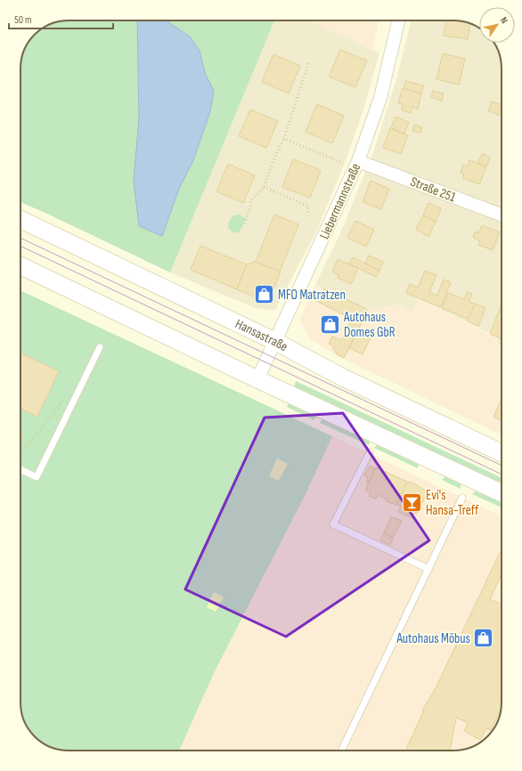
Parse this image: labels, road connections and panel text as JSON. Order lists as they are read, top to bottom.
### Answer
{
  "streets": {
    "main road": ["Hansastraße"],
    "street": ["Straße 251", "Liebermannstraße"]
  },
  "crossings": [
    ["Straße 251", "Liebermannstraße"],
    ["Liebermannstraße", "Hansastraße"]
  ],
  "places": {
    "shop": ["MFO Matratzen", "Autohaus Domes GbR", "Autohaus Möbus"],
    "bar": ["Evi's Hansa-Treff"]
  },
  "scale_bar": "50 m",
  "north": "top right"
}
